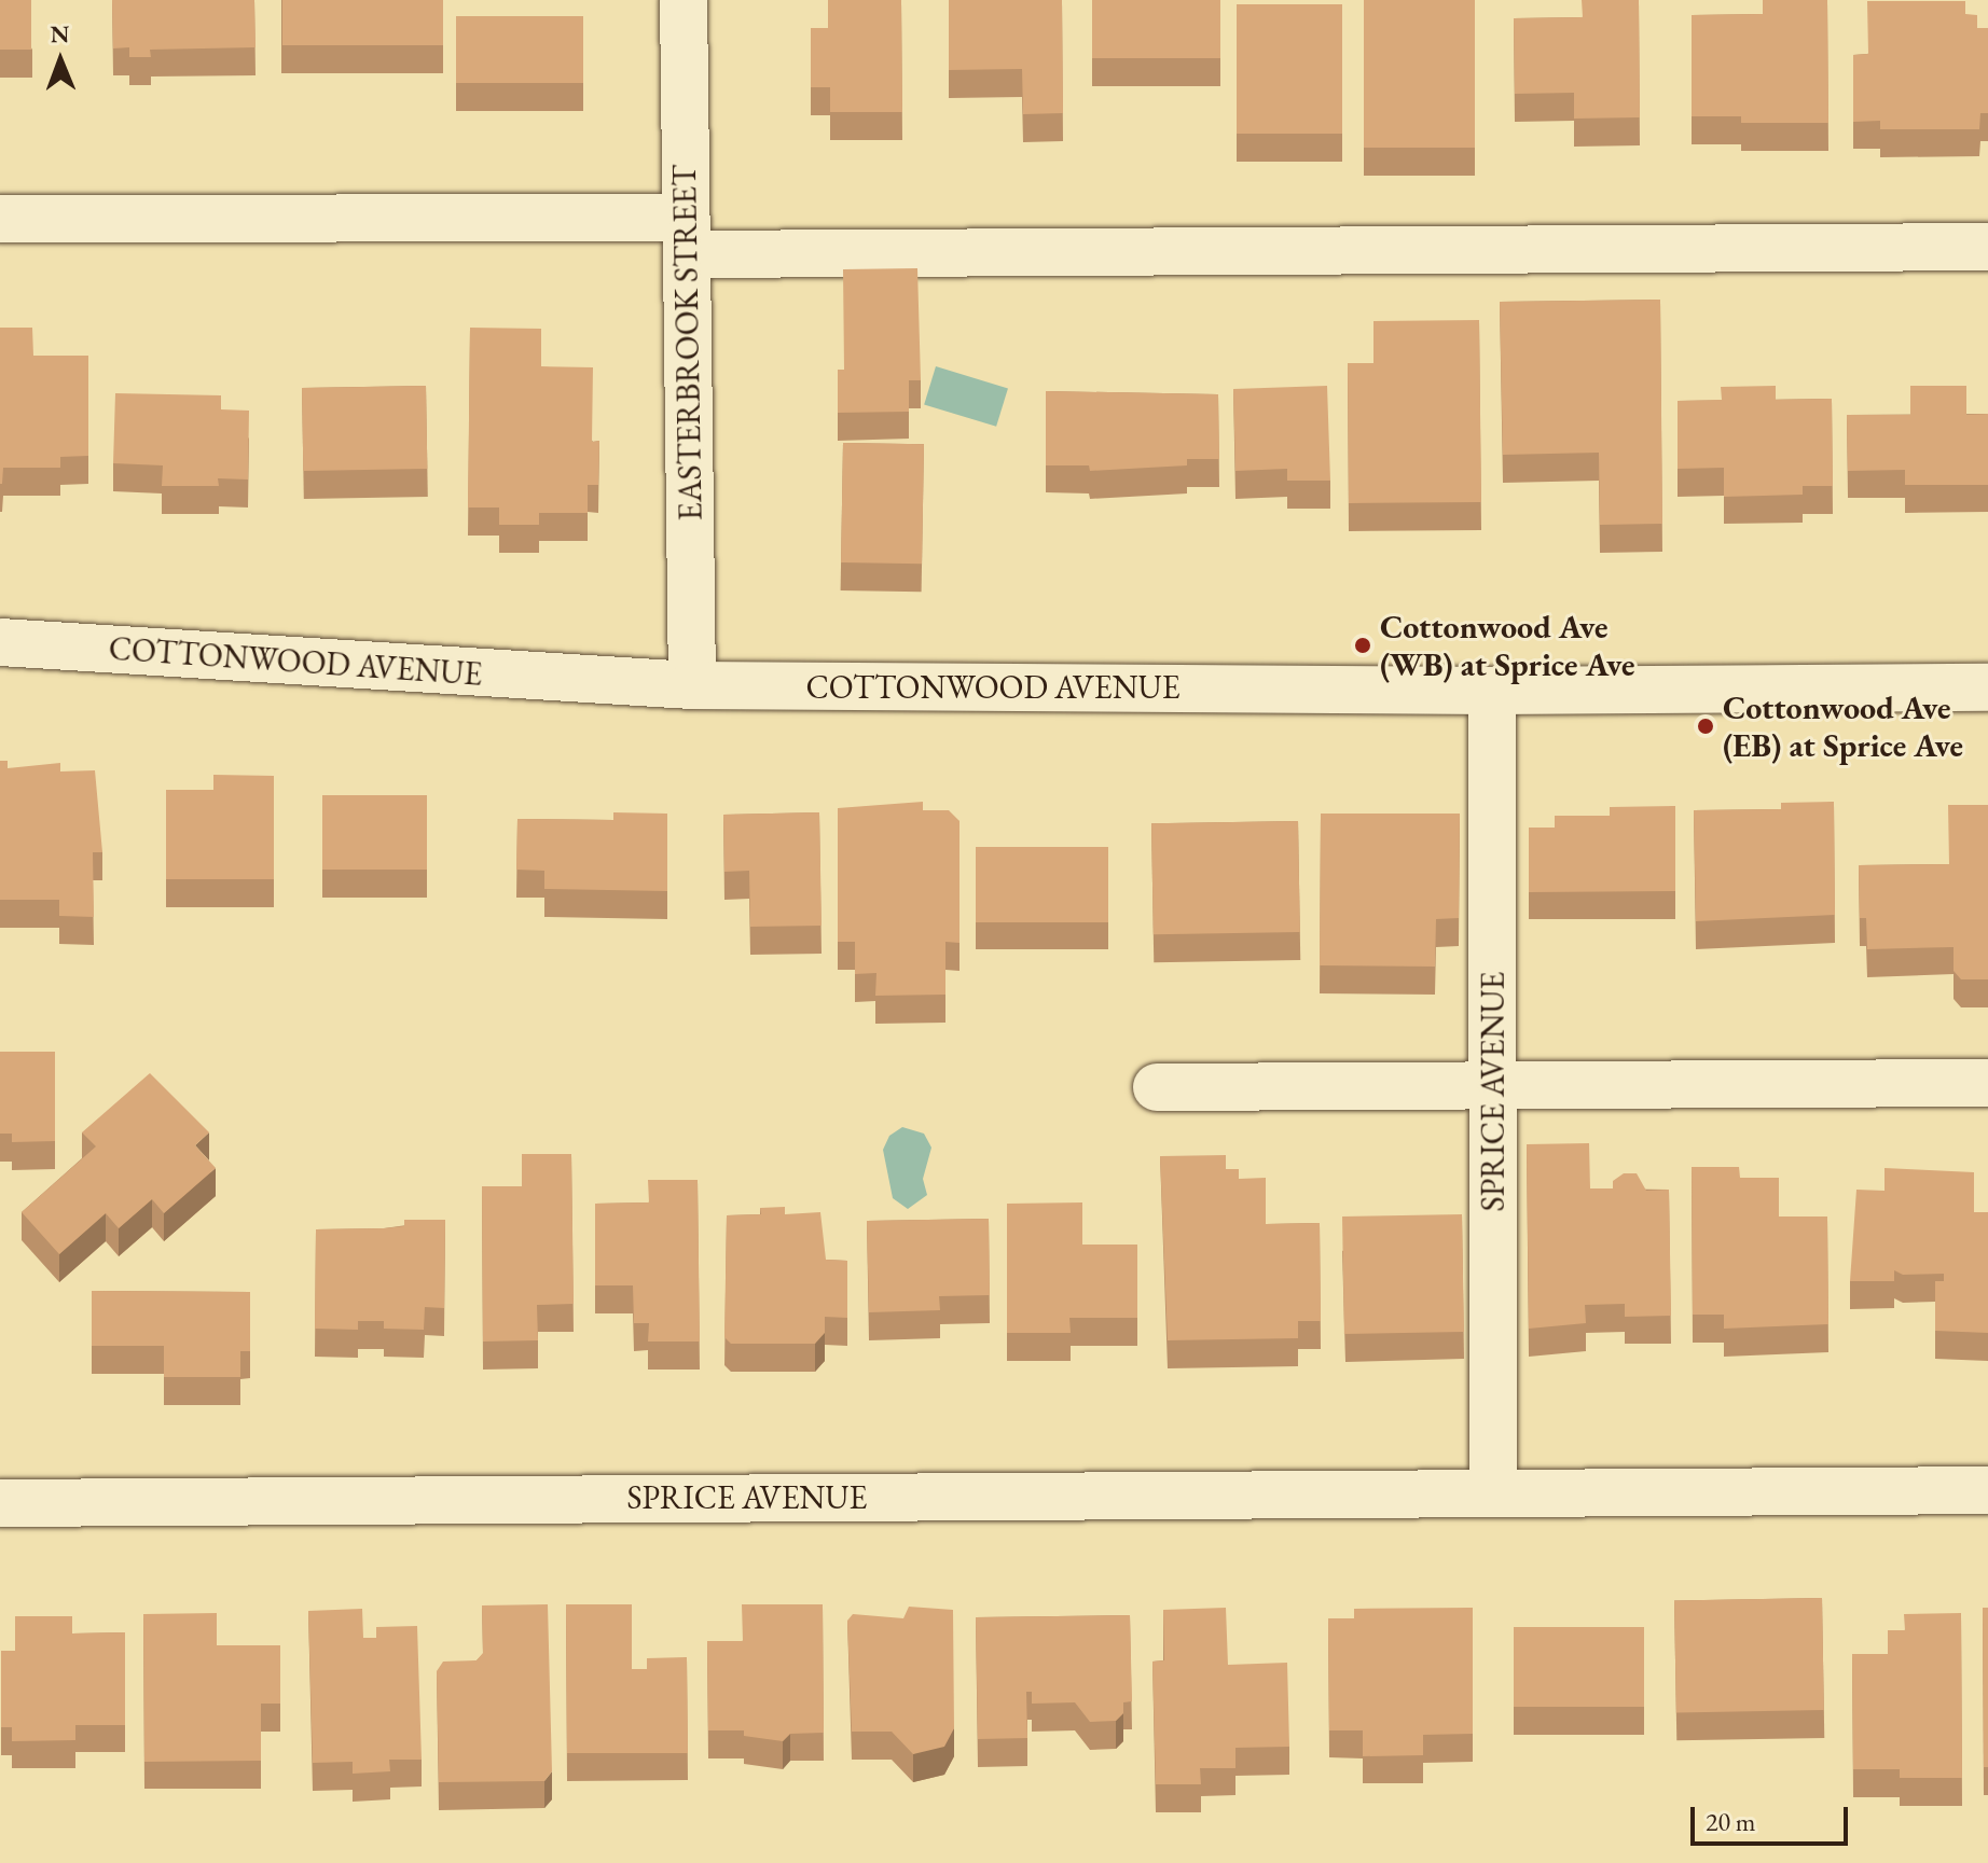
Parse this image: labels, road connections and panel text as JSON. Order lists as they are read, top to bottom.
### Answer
{
  "streets": {
    "street": ["EASTERBROOK STREET", "COTTONWOOD AVENUE", "SPRICE AVENUE"]
  },
  "crossings": [
    ["EASTERBROOK STREET", "COTTONWOOD AVENUE"],
    ["COTTONWOOD AVENUE", "SPRICE AVENUE"]
  ],
  "places": ["Cottonwood Ave (WB) at Sprice Ave", "Cottonwood Ave (EB) at Sprice Ave"],
  "scale_bar": "20 m",
  "north": "top"
}
